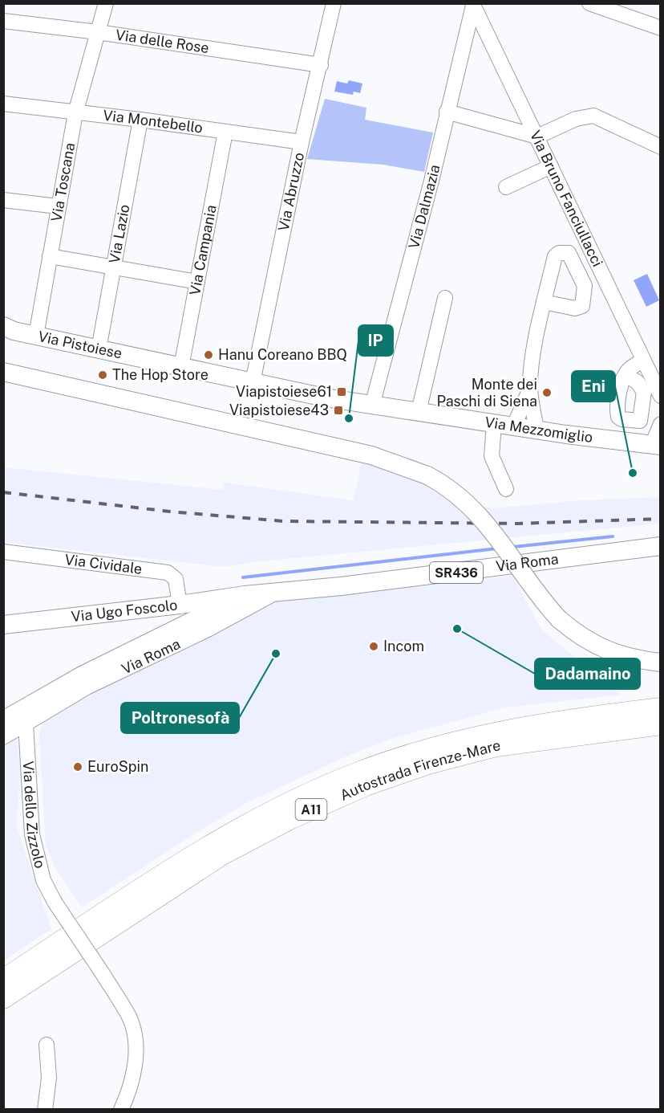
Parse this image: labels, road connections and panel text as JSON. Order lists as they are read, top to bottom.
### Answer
{
  "streets": {
    "highway": ["Autostrada Firenze-Mare", "A11"],
    "main road": [
      "Via Pistoiese",
      "Via Mezzomiglio",
      "Via Roma",
      "SR436",
      "Via Ugo Foscolo"
    ],
    "street": [
      "Via delle Rose",
      "Via Montebello",
      "Via Toscana",
      "Via Abruzzo",
      "Via Bruno Fanciullacci",
      "Via Dalmazia",
      "Via Lazio",
      "Via Campania",
      "Via Cividale",
      "Via dello Zizzolo"
    ]
  },
  "crossings": [
    ["Via delle Rose", "Via Toscana"],
    ["Via delle Rose", "Via Abruzzo"],
    ["Via Montebello", "Via Toscana"],
    ["Via Montebello", "Via Abruzzo"],
    ["Via Montebello", "Via Lazio"],
    ["Via Montebello", "Via Campania"],
    ["Via Toscana", "Via Pistoiese"],
    ["Via Abruzzo", "Via Pistoiese"],
    ["Via Bruno Fanciullacci", "Via Dalmazia"],
    ["Via Dalmazia", "Via Pistoiese"],
    ["Via Dalmazia", "Via Mezzomiglio"],
    ["Via Lazio", "Via Pistoiese"],
    ["Via Campania", "Via Pistoiese"],
    ["Via Pistoiese", "Via Mezzomiglio"],
    ["Via Roma", "Via Ugo Foscolo"],
    ["Via Roma", "Via dello Zizzolo"],
    ["Via Cividale", "Via Ugo Foscolo"]
  ],
  "places": {
    "other": [
      "Hanu Coreano BBQ",
      "The Hop Store",
      "Monte dei Paschi di Siena",
      "IP",
      "Eni",
      "Dadamaino",
      "Incom",
      "Poltronesofà",
      "EuroSpin"
    ],
    "transit": ["Viapistoiese61", "Viapistoiese43"]
  }
}
